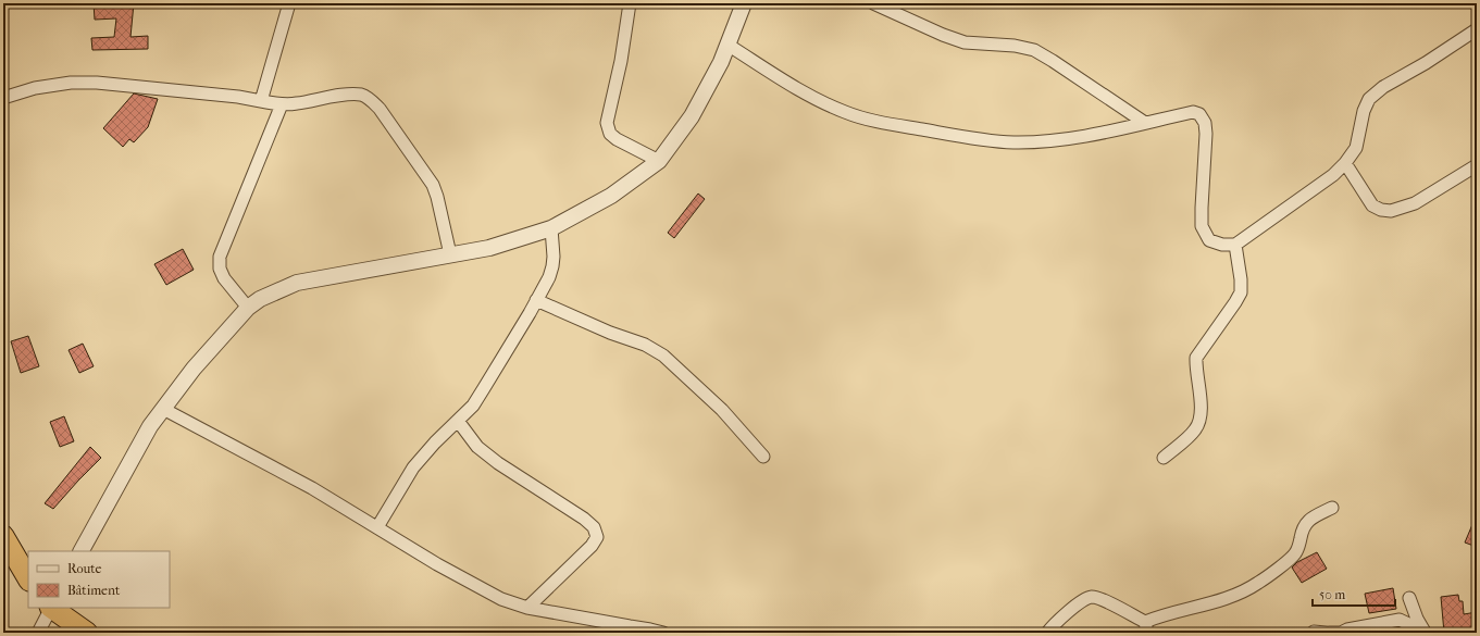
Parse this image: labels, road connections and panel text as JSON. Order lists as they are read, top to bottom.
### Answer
{
  "legend": ["Route", "Bâtiment"],
  "scale_bar": "50 m"
}
